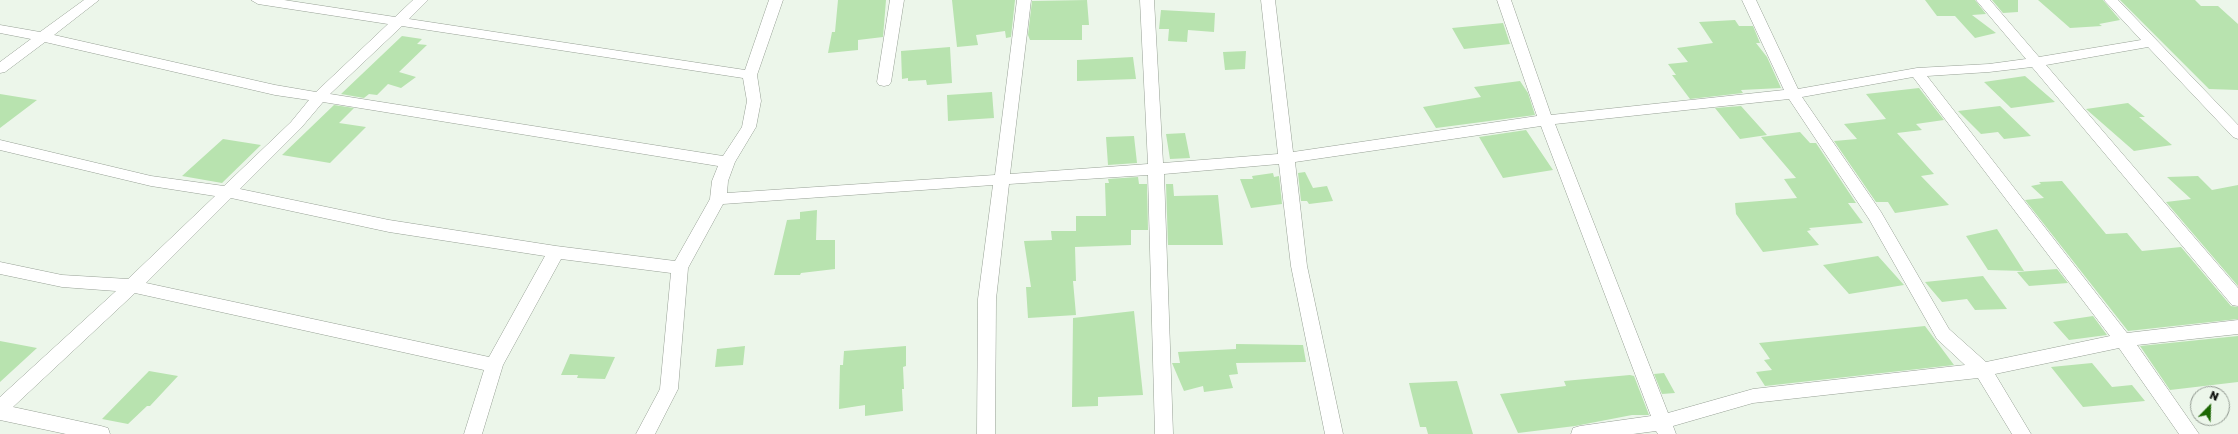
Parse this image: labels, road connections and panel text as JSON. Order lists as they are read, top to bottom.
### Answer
{
  "north": "top right"
}
